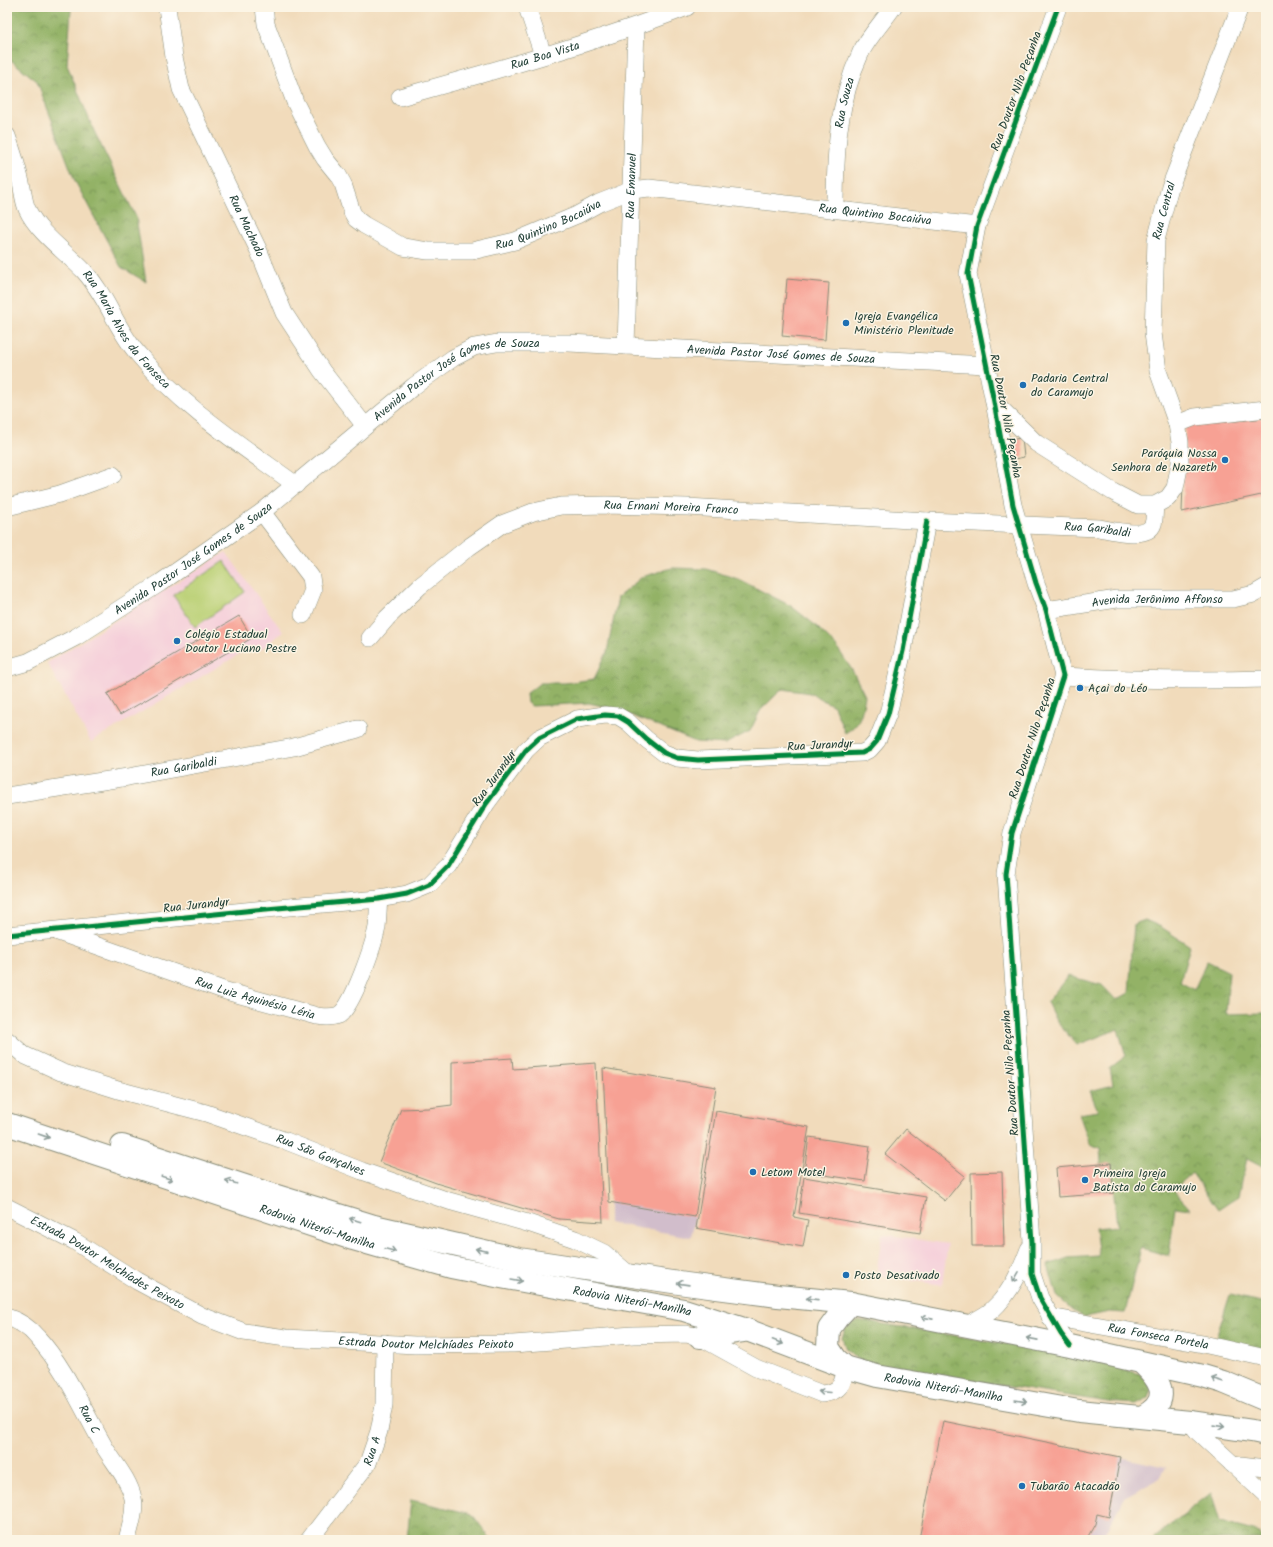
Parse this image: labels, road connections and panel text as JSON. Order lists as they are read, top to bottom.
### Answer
{
  "streets": {
    "highway": ["Rodovia Niterói-Manilha"],
    "street": [
      "Rua Boa Vista",
      "Rua Doutor Nilo Peçanha",
      "Rua Souza",
      "Rua Emanuel",
      "Rua Central",
      "Rua Quintino Bocaiúva",
      "Rua Machado",
      "Rua Maria Alves da Fonseca",
      "Avenida Pastor José Gomes de Souza",
      "Rua Ernani Moreira Franco",
      "Rua Garibaldi",
      "Avenida Jerônimo Affonso",
      "Rua Jurandyr",
      "Rua Luiz Aguinésio Léria",
      "Rua São Gonçalves",
      "Estrada Doutor Melchíades Peixoto",
      "Rua Fonseca Portela",
      "Rua C",
      "Rua A"
    ]
  },
  "crossings": [
    ["Rua Boa Vista", "Rua Emanuel"],
    ["Rua Doutor Nilo Peçanha", "Rua Quintino Bocaiúva"],
    ["Rua Doutor Nilo Peçanha", "Avenida Pastor José Gomes de Souza"],
    ["Rua Doutor Nilo Peçanha", "Rua Ernani Moreira Franco"],
    ["Rua Doutor Nilo Peçanha", "Rua Garibaldi"],
    ["Rua Doutor Nilo Peçanha", "Avenida Jerônimo Affonso"],
    ["Rua Doutor Nilo Peçanha", "Rodovia Niterói-Manilha"],
    ["Rua Doutor Nilo Peçanha", "Rua Fonseca Portela"],
    ["Rua Souza", "Rua Quintino Bocaiúva"],
    ["Rua Emanuel", "Rua Quintino Bocaiúva"],
    ["Rua Emanuel", "Avenida Pastor José Gomes de Souza"],
    ["Rua Central", "Rua Garibaldi"],
    ["Rua Machado", "Avenida Pastor José Gomes de Souza"],
    ["Rua Maria Alves da Fonseca", "Avenida Pastor José Gomes de Souza"],
    ["Rua Ernani Moreira Franco", "Rua Garibaldi"],
    ["Rua Ernani Moreira Franco", "Rua Jurandyr"],
    ["Rua Jurandyr", "Rua Luiz Aguinésio Léria"],
    ["Rua São Gonçalves", "Rodovia Niterói-Manilha"],
    ["Rodovia Niterói-Manilha", "Estrada Doutor Melchíades Peixoto"],
    ["Estrada Doutor Melchíades Peixoto", "Rua A"]
  ],
  "places": [
    "Igreja Evangélica Ministério Plenitude",
    "Padaria Central do Caramujo",
    "Paróquia Nossa Senhora de Nazareth",
    "Colégio Estadual Doutor Luciano Pestre",
    "Açai do Léo",
    "Letom Motel",
    "Primeira Igreja Batista do Caramujo",
    "Posto Desativado",
    "Tubarão Atacadão"
  ]
}
